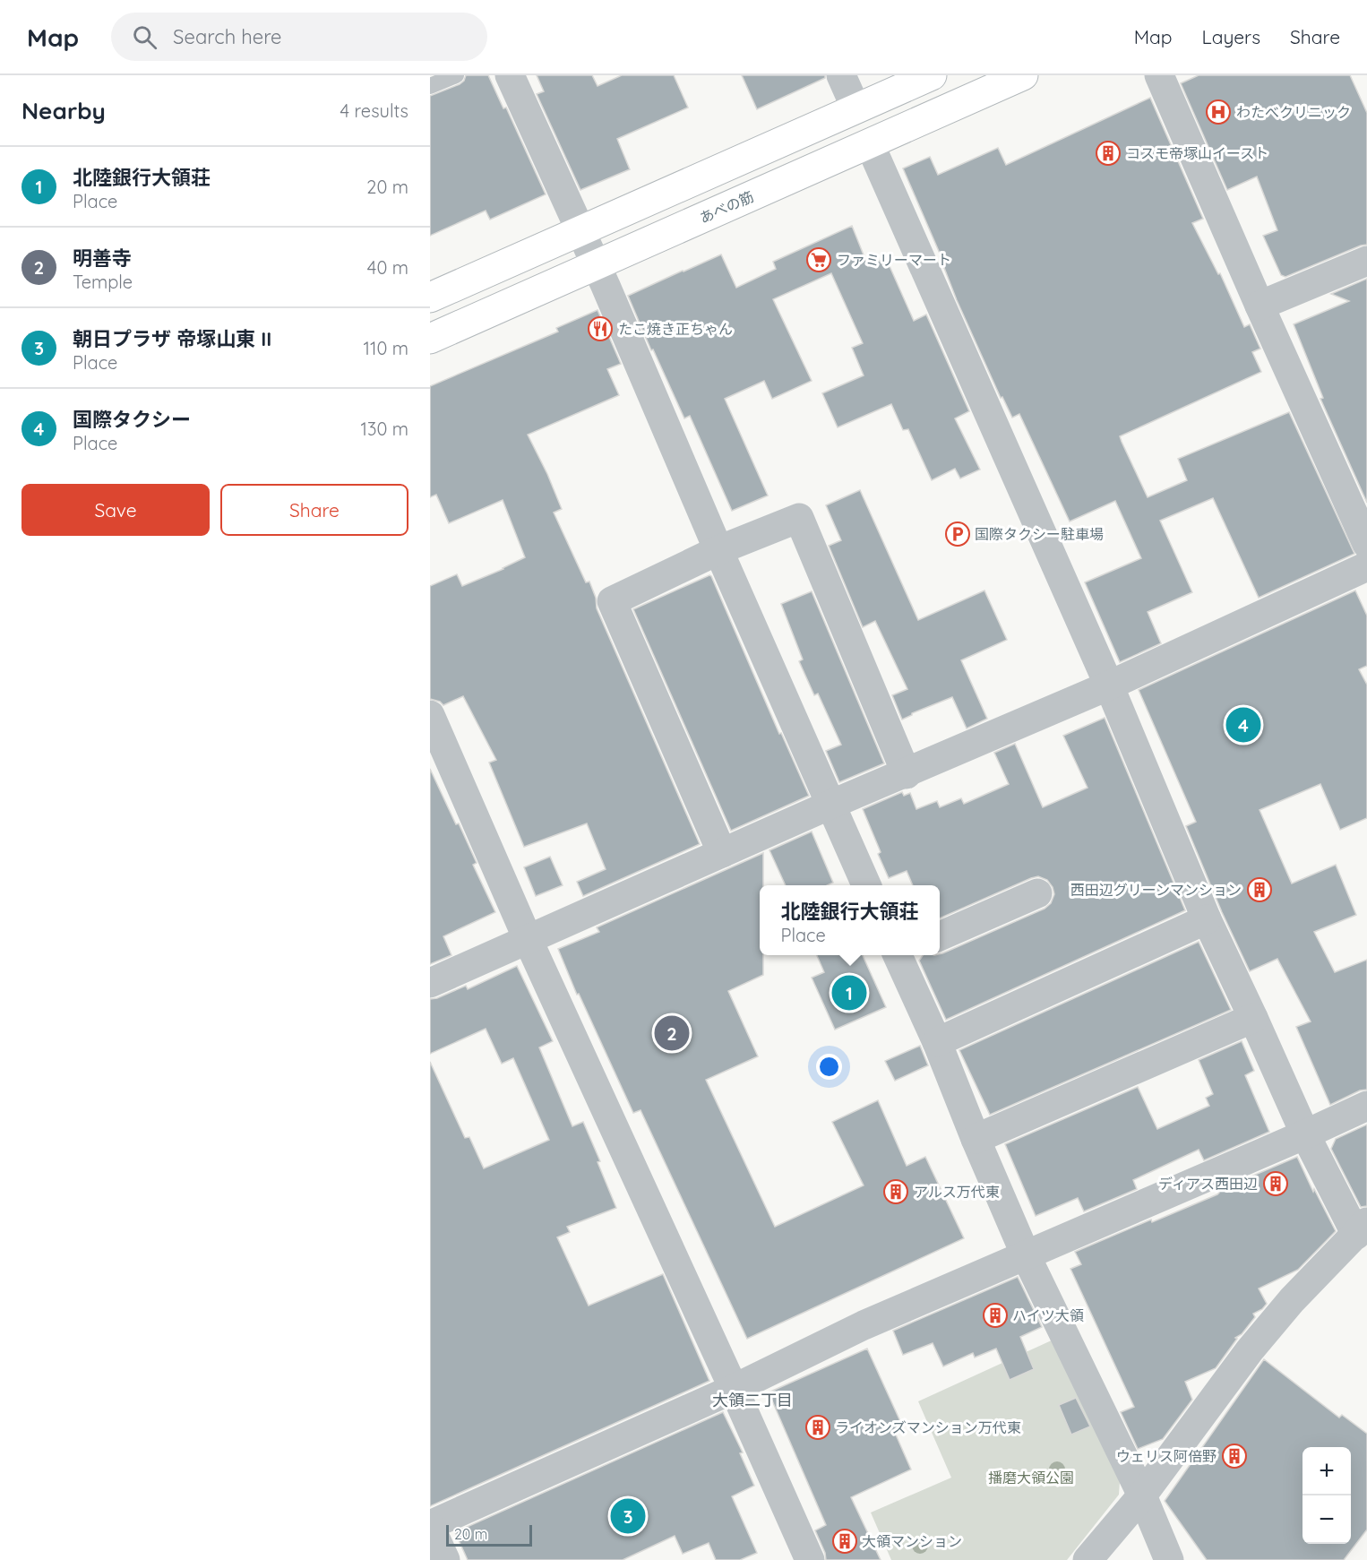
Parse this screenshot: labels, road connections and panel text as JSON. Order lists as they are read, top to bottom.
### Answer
{
  "streets": {
    "main road": ["あべの筋"]
  },
  "districts": ["大領二丁目"],
  "parks": ["播磨大領公園"],
  "places": {
    "hospital": ["わたべクリニック"],
    "building": [
      "コスモ帝塚山イースト",
      "西田辺グリーンマンション",
      "ディアス西田辺",
      "アルス万代東",
      "ハイツ大領",
      "ライオンズマンション万代東",
      "ウェリス阿倍野",
      "大領マンション"
    ],
    "supermarket": ["ファミリーマート"],
    "restaurant": ["たこ焼き正ちゃん"],
    "parking": ["国際タクシー駐車場"]
  },
  "scale_bar": "20 m",
  "page": {
    "header": "Map",
    "search": "Search here",
    "nav": ["Map", "Layers", "Share"],
    "heading": ["Nearby", "4 results"],
    "list": [
      {
        "mark": "1",
        "name": "北陸銀行大領荘",
        "note": "Place",
        "value": "20 m"
      },
      {
        "mark": "2",
        "name": "明善寺",
        "note": "Temple",
        "value": "40 m"
      },
      {
        "mark": "3",
        "name": "朝日プラザ 帝塚山東 II",
        "note": "Place",
        "value": "110 m"
      },
      {
        "mark": "4",
        "name": "国際タクシー",
        "note": "Place",
        "value": "130 m"
      }
    ],
    "buttons": ["Save", "Share"],
    "pins": [
      "4",
      "1",
      "2",
      "3"
    ],
    "popup": ["北陸銀行大領荘", "Place"],
    "map_buttons": ["+", "−"],
    "scale": "20 m"
  }
}
